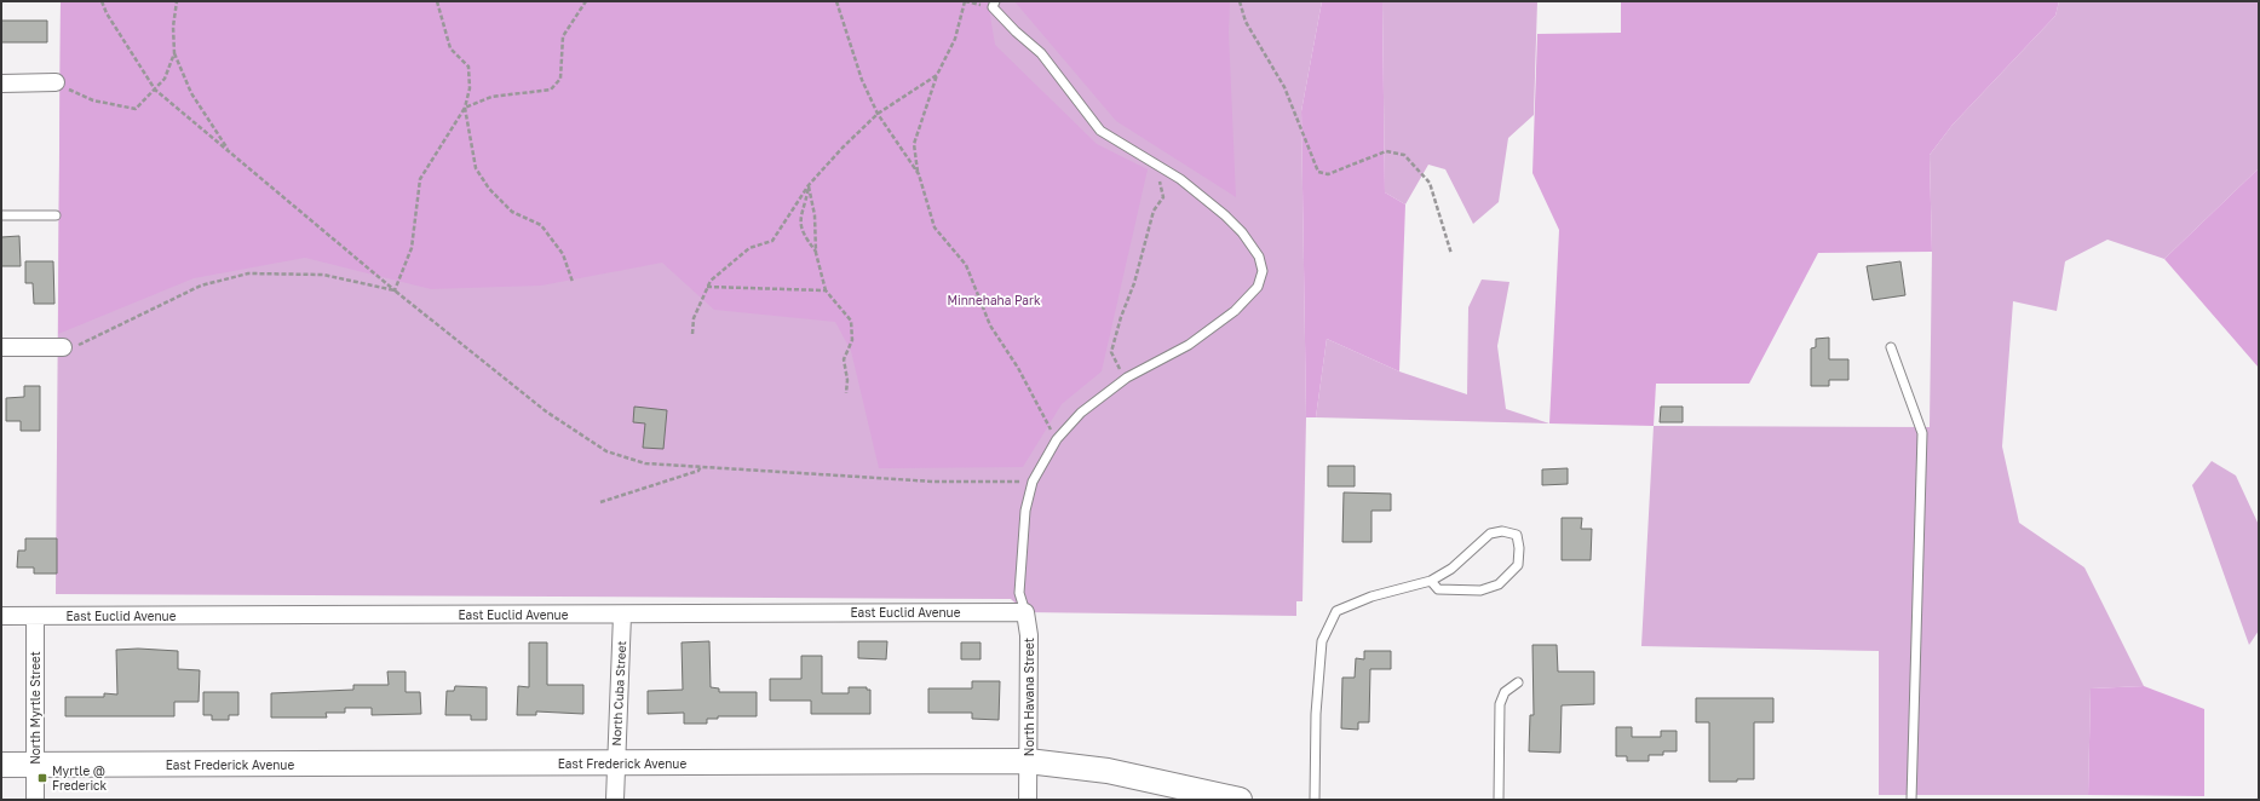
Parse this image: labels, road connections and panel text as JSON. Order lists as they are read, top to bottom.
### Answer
{
  "streets": {
    "main road": ["East Frederick Avenue"],
    "street": [
      "East Euclid Avenue",
      "North Cuba Street",
      "North Havana Street",
      "North Myrtle Street"
    ]
  },
  "crossings": [
    ["East Euclid Avenue", "North Cuba Street"],
    ["East Euclid Avenue", "North Havana Street"],
    ["East Euclid Avenue", "North Myrtle Street"],
    ["North Cuba Street", "East Frederick Avenue"],
    ["North Havana Street", "East Frederick Avenue"],
    ["North Myrtle Street", "East Frederick Avenue"]
  ],
  "parks": ["Minnehaha Park"],
  "places": {
    "transit": ["Myrtle @ Frederick"]
  }
}
